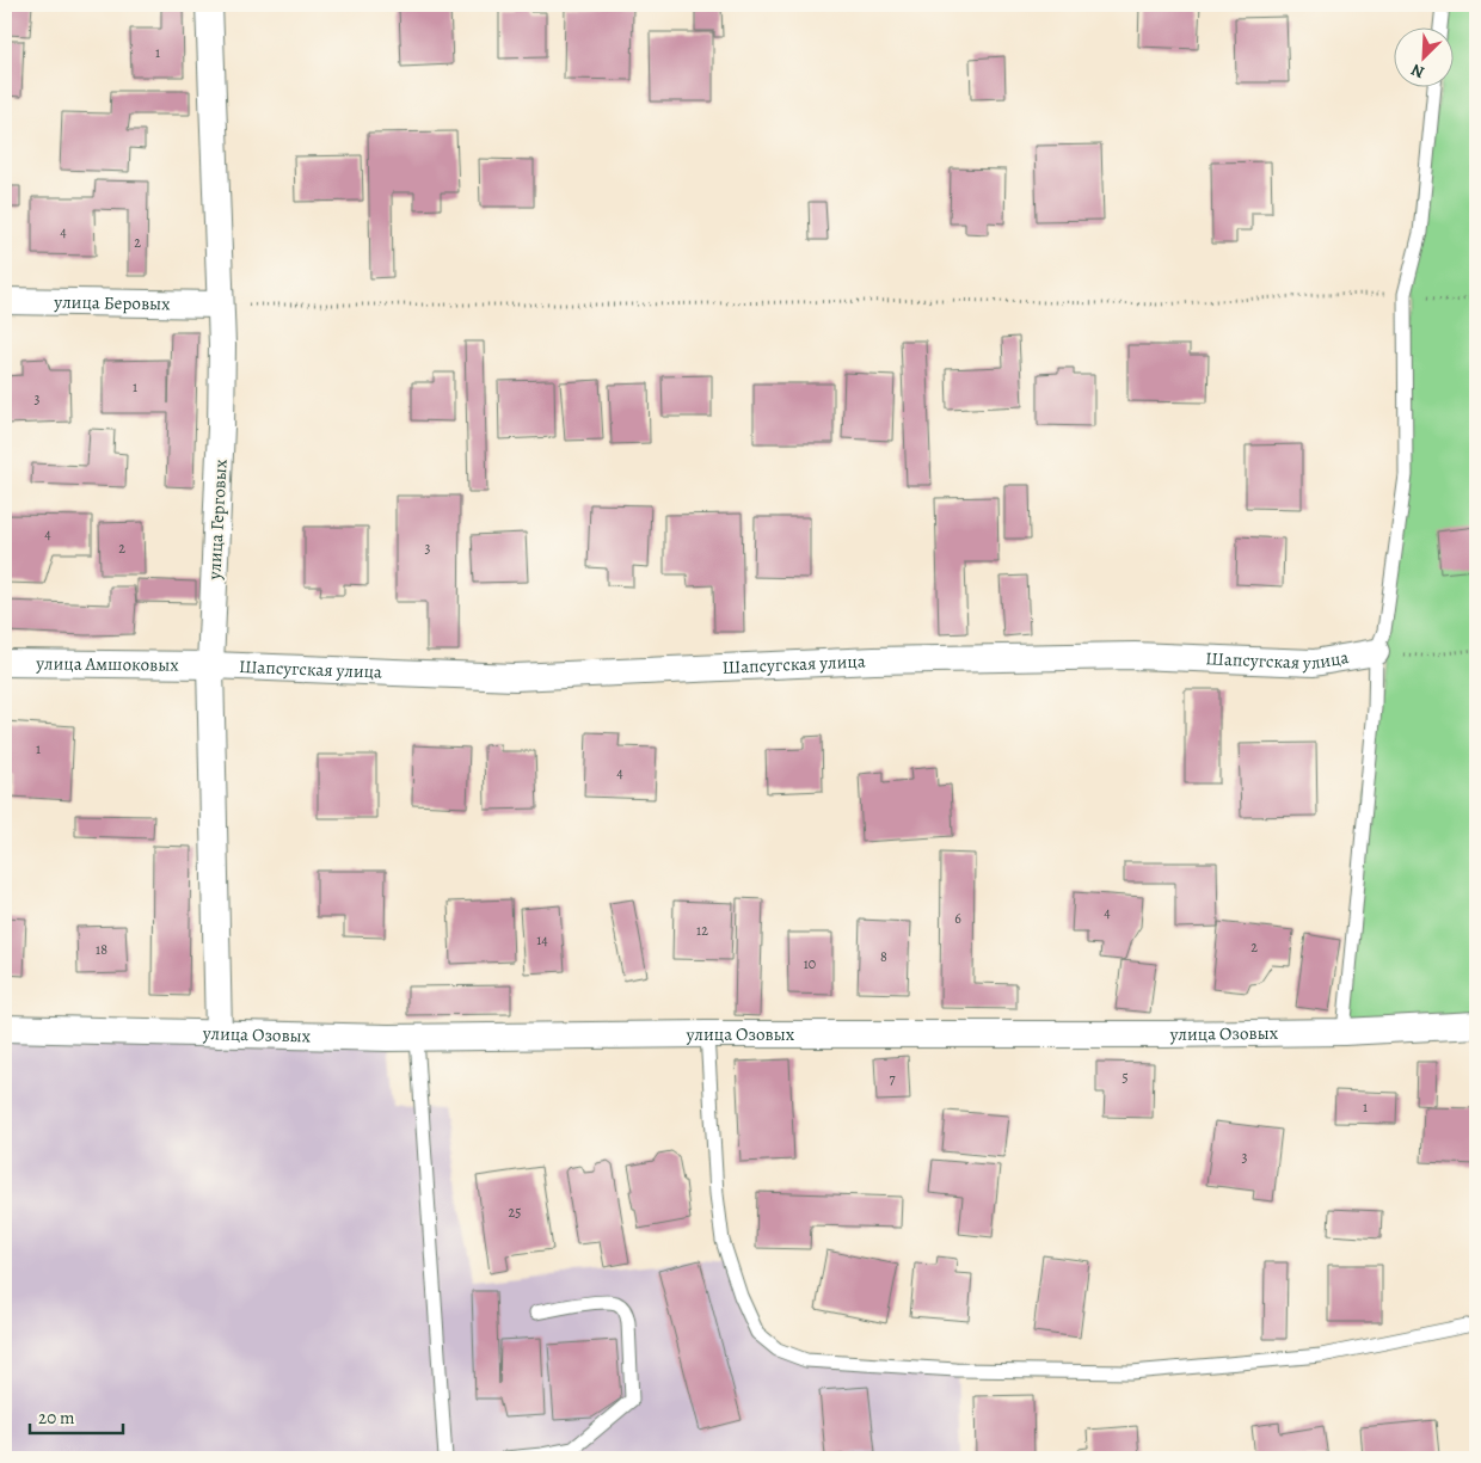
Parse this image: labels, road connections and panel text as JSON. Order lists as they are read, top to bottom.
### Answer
{
  "streets": {
    "street": [
      "улица Беровых",
      "улица Герговых",
      "Шапсугская улица",
      "улица Амшоковых",
      "улица Озовых"
    ]
  },
  "crossings": [
    ["улица Беровых", "улица Герговых"],
    ["улица Герговых", "Шапсугская улица"],
    ["улица Герговых", "улица Амшоковых"],
    ["улица Герговых", "улица Озовых"],
    ["Шапсугская улица", "улица Амшоковых"]
  ],
  "house_numbers": [
    "1",
    "4",
    "2",
    "1",
    "3",
    "4",
    "2",
    "3",
    "1",
    "4",
    "4",
    "6",
    "12",
    "14",
    "2",
    "18",
    "8",
    "10",
    "5",
    "7",
    "1",
    "3",
    "25"
  ],
  "scale_bar": "20 m",
  "north": "bottom left"
}
